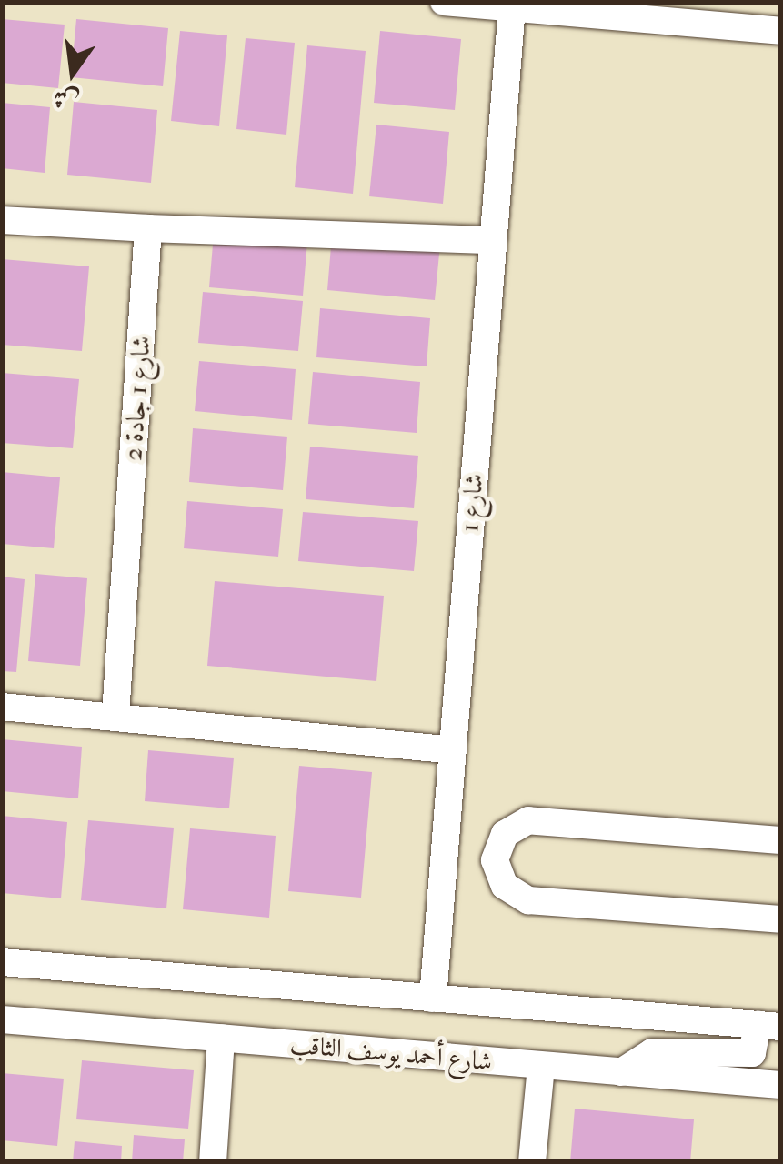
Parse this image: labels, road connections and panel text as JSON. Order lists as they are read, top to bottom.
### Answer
{
  "streets": {
    "street": ["شارع 1 جادة 2", "شارع 1", "شارع أحمد يوسف الثاقب"]
  },
  "north": "bottom"
}
